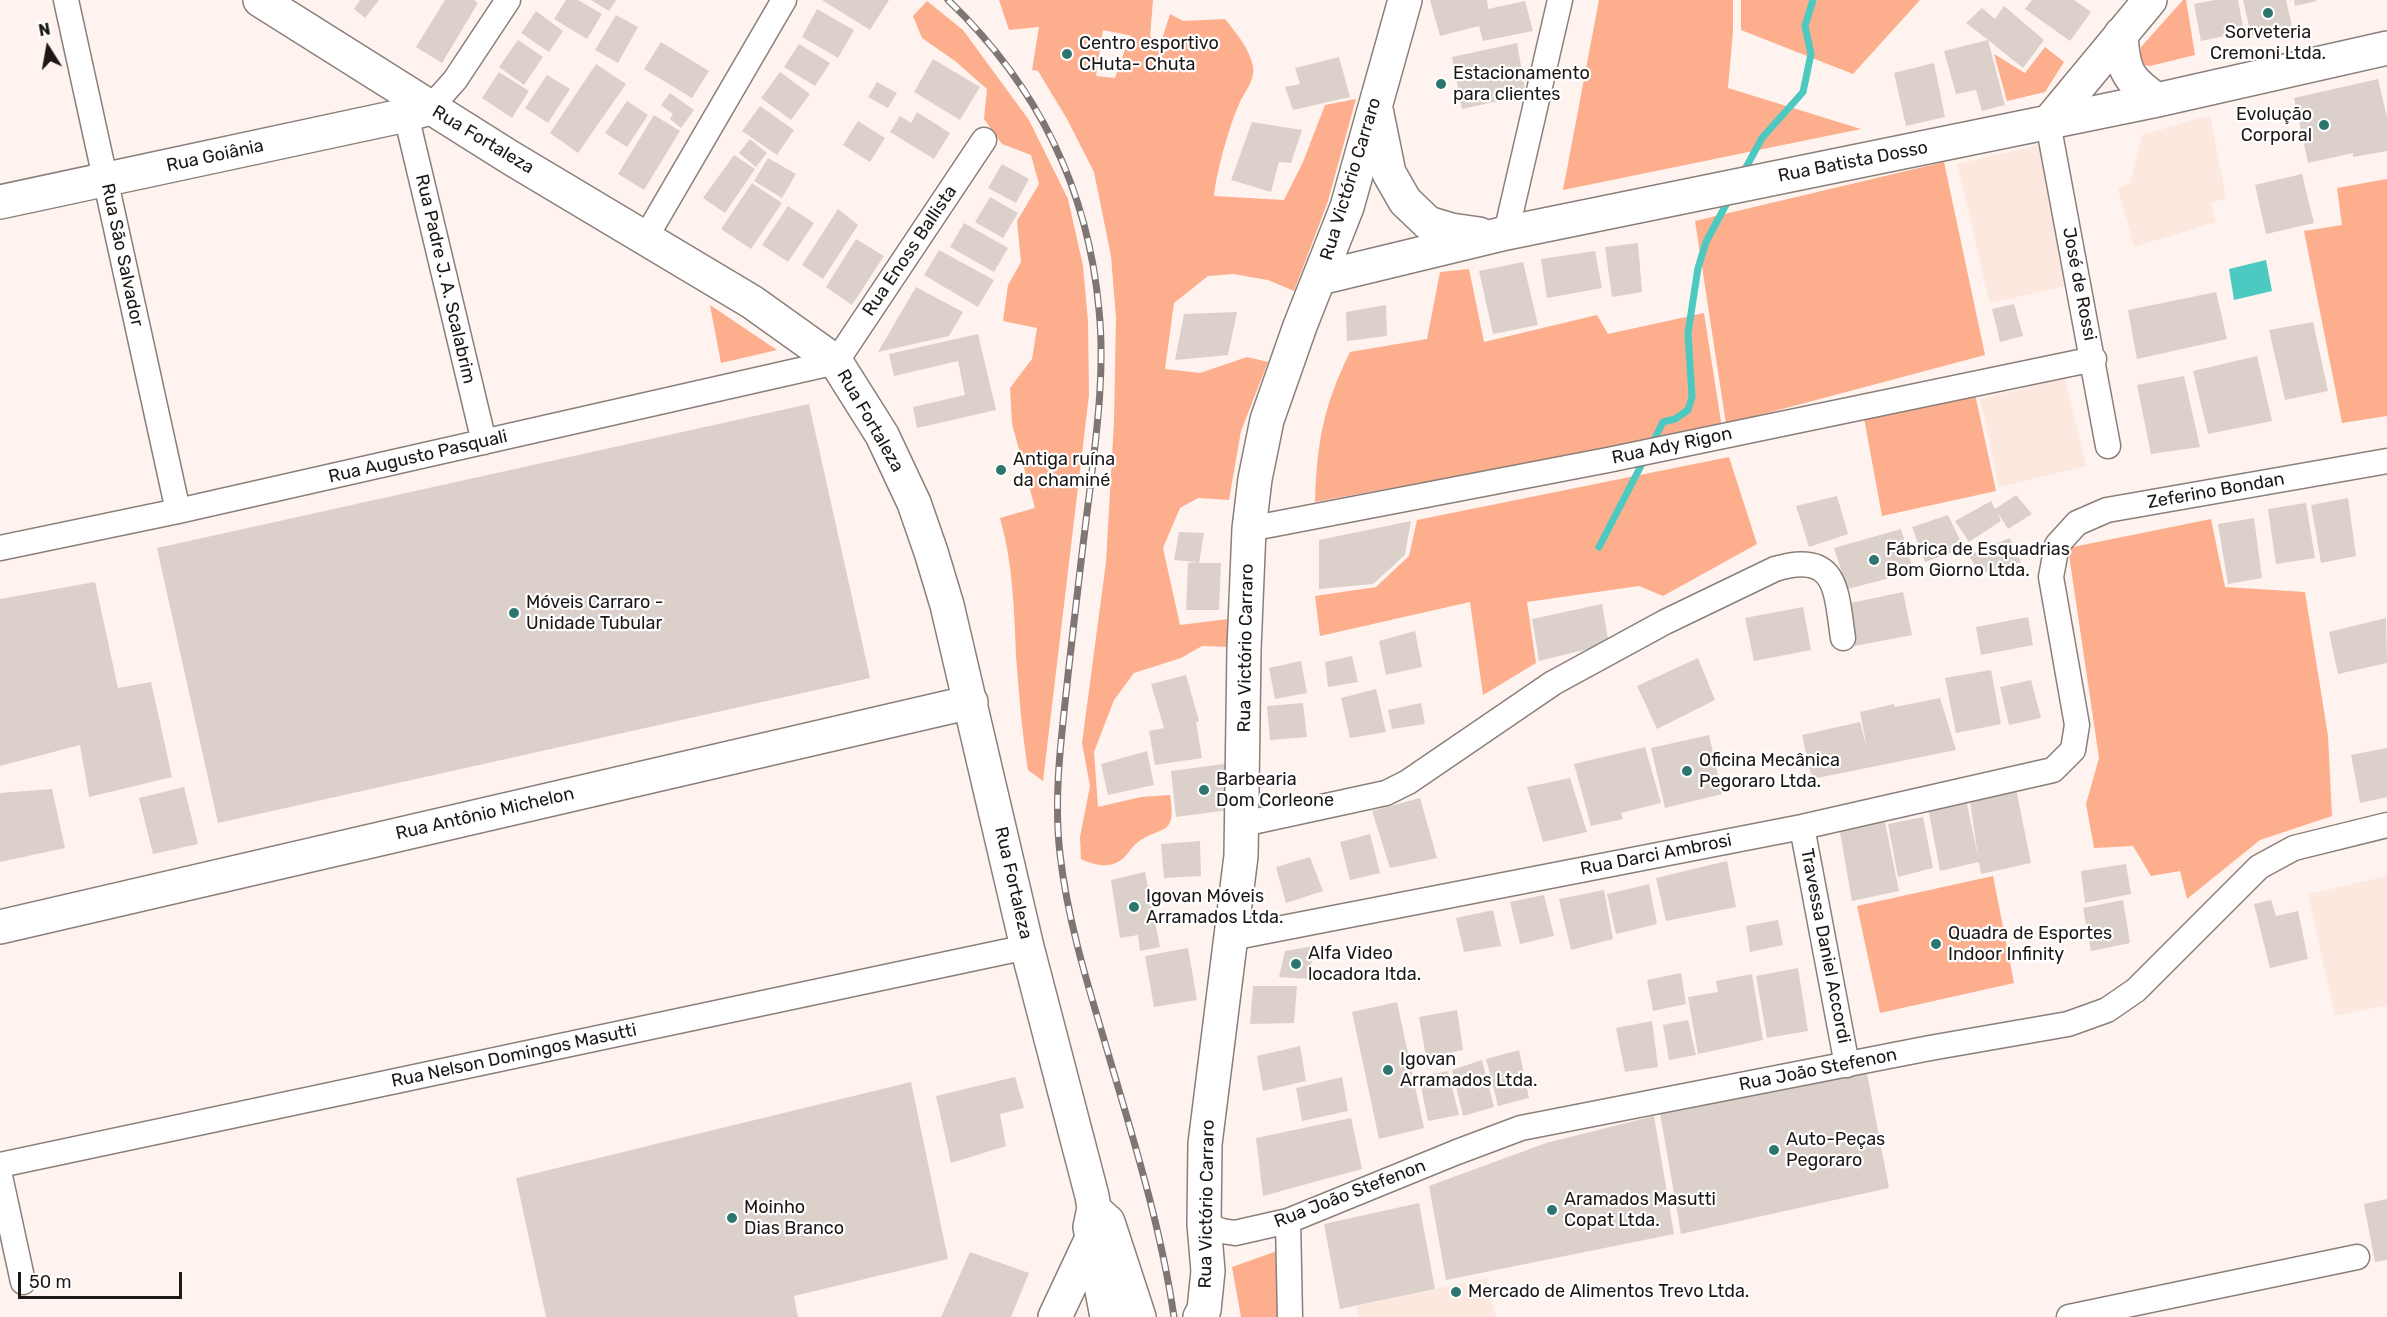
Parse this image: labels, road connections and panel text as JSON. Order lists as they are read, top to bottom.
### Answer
{
  "streets": {
    "main road": [
      "Rua Fortaleza",
      "Rua Goiânia",
      "Rua Batista Dosso",
      "Rua Victório Carraro",
      "Rua Antônio Michelon"
    ],
    "street": [
      "Rua Enoss Ballista",
      "Rua São Salvador",
      "Rua Padre J. A. Scalabrim",
      "José de Rossi",
      "Rua Ady Rigon",
      "Rua Augusto Pasquali",
      "Zeferino Bondan",
      "Rua Darci Ambrosi",
      "Travessa Daniel Accordi",
      "Rua Nelson Domingos Masutti",
      "Rua João Stefenon"
    ]
  },
  "crossings": [
    ["Rua Fortaleza", "Rua Goiânia"],
    ["Rua Fortaleza", "Rua Enoss Ballista"],
    ["Rua Fortaleza", "Rua Padre J. A. Scalabrim"],
    ["Rua Fortaleza", "Rua Augusto Pasquali"],
    ["Rua Fortaleza", "Rua Antônio Michelon"],
    ["Rua Fortaleza", "Rua Nelson Domingos Masutti"],
    ["Rua Goiânia", "Rua São Salvador"],
    ["Rua Goiânia", "Rua Padre J. A. Scalabrim"],
    ["Rua Batista Dosso", "Rua Victório Carraro"],
    ["Rua Batista Dosso", "José de Rossi"],
    ["Rua Victório Carraro", "Rua Ady Rigon"],
    ["Rua Victório Carraro", "Rua Darci Ambrosi"],
    ["Rua Victório Carraro", "Rua João Stefenon"],
    ["Rua Enoss Ballista", "Rua Augusto Pasquali"],
    ["Rua São Salvador", "Rua Augusto Pasquali"],
    ["Rua Padre J. A. Scalabrim", "Rua Augusto Pasquali"],
    ["José de Rossi", "Rua Ady Rigon"],
    ["Zeferino Bondan", "Rua Darci Ambrosi"],
    ["Rua Darci Ambrosi", "Travessa Daniel Accordi"],
    ["Travessa Daniel Accordi", "Rua João Stefenon"]
  ],
  "places": [
    "Sorveteria Cremoni Ltda.",
    "Centro esportivo CHuta- Chuta",
    "Estacionamento para clientes",
    "Evolução Corporal",
    "Antiga ruína da chaminé",
    "Fábrica de Esquadrias Bom Giorno Ltda.",
    "Móveis Carraro - Unidade Tubular",
    "Oficina Mecânica Pegoraro Ltda.",
    "Barbearia Dom Corleone",
    "Igovan Móveis Arramados Ltda.",
    "Quadra de Esportes Indoor Infinity",
    "Alfa Video locadora ltda.",
    "Igovan Arramados Ltda.",
    "Auto-Peças Pegoraro",
    "Aramados Masutti Copat Ltda.",
    "Moinho Dias Branco",
    "Mercado de Alimentos Trevo Ltda."
  ],
  "scale_bar": "50 m",
  "north": "top"
}
